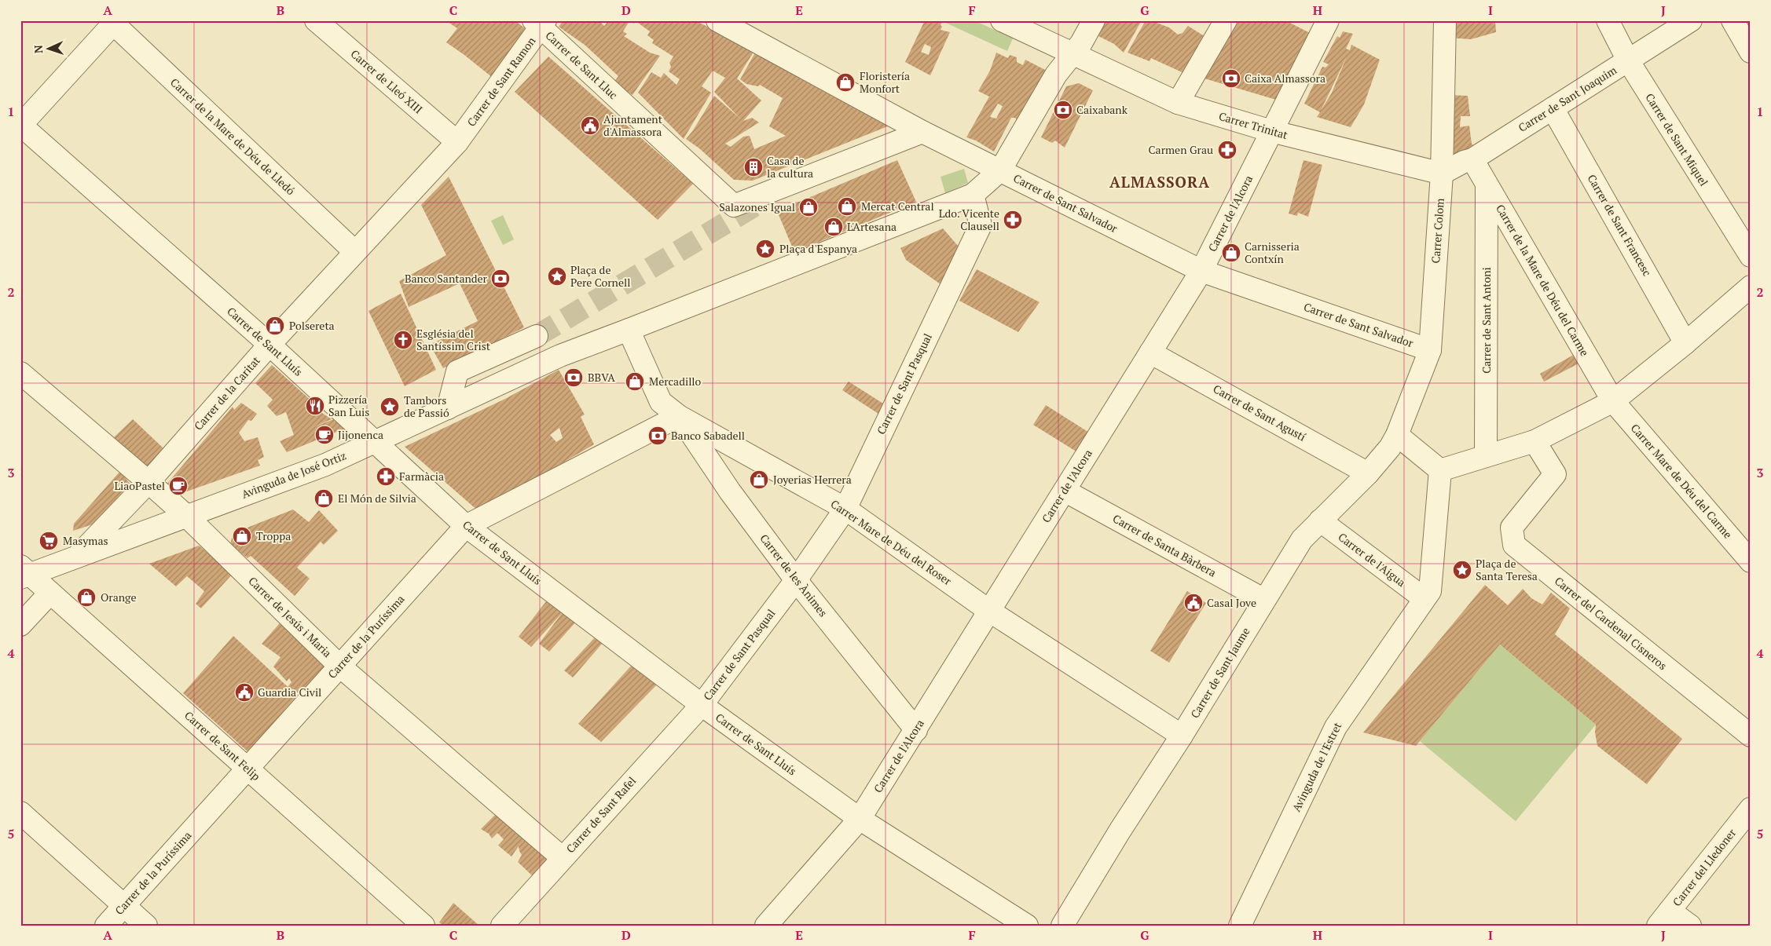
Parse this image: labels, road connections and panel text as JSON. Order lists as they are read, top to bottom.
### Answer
{
  "streets": {
    "street": [
      "Carrer de Sant Lluc",
      "Carrer de Lleó XIII",
      "Carrer de Sant Ramon",
      "Carrer de Sant Joaquim",
      "Carrer Trinitat",
      "Carrer de la Mare de Déu de Lledó",
      "Carrer de Sant Miquel",
      "Carrer de Sant Salvador",
      "Carrer de l'Alcora",
      "Carrer de Sant Francesc",
      "Carrer Colom",
      "Carrer de la Mare de Déu del Carme",
      "Carrer de Sant Antoni",
      "Carrer de Sant Lluís",
      "Carrer de Sant Pasqual",
      "Carrer de la Caritat",
      "Carrer de Sant Agustí",
      "Avinguda de José Ortiz",
      "Carrer Mare de Déu del Carme",
      "Carrer Mare de Déu del Roser",
      "Carrer de Santa Bàrbera",
      "Carrer de l'Aigua",
      "Carrer de les Ànimes",
      "Carrer de Jesús i Maria",
      "Carrer del Cardenal Cisneros",
      "Carrer de la Puríssima",
      "Carrer de Sant Jaume",
      "Carrer de Sant Felip",
      "Avinguda de l'Estret",
      "Carrer de Sant Rafel",
      "Carrer del Lledoner"
    ]
  },
  "crossings": [
    ["Carrer de Sant Lluc", "Carrer de Sant Ramon"],
    ["Carrer de Lleó XIII", "Carrer de Sant Ramon"],
    ["Carrer de Lleó XIII", "Carrer de la Caritat"],
    ["Carrer de Sant Ramon", "Carrer de la Caritat"],
    ["Carrer de Sant Joaquim", "Carrer Trinitat"],
    ["Carrer de Sant Joaquim", "Carrer de Sant Miquel"],
    ["Carrer de Sant Joaquim", "Carrer de Sant Francesc"],
    ["Carrer de Sant Joaquim", "Carrer Colom"],
    ["Carrer de Sant Joaquim", "Carrer de la Mare de Déu del Carme"],
    ["Carrer Trinitat", "Carrer de l'Alcora"],
    ["Carrer Trinitat", "Carrer Colom"],
    ["Carrer de la Mare de Déu de Lledó", "Carrer de la Caritat"],
    ["Carrer de Sant Salvador", "Carrer de l'Alcora"],
    ["Carrer de Sant Salvador", "Carrer Colom"],
    ["Carrer de l'Alcora", "Carrer de Sant Lluís"],
    ["Carrer de l'Alcora", "Carrer de Sant Agustí"],
    ["Carrer de l'Alcora", "Carrer Mare de Déu del Roser"],
    ["Carrer de l'Alcora", "Carrer de Santa Bàrbera"],
    ["Carrer de l'Alcora", "Carrer de les Ànimes"],
    ["Carrer Colom", "Carrer de Sant Jaume"],
    ["Carrer de la Mare de Déu del Carme", "Carrer de Sant Antoni"],
    ["Carrer de la Mare de Déu del Carme", "Carrer Mare de Déu del Carme"],
    ["Carrer de Sant Lluís", "Carrer de Sant Pasqual"],
    ["Carrer de Sant Lluís", "Carrer de la Caritat"],
    ["Carrer de Sant Lluís", "Avinguda de José Ortiz"],
    ["Carrer de Sant Lluís", "Carrer de la Puríssima"],
    ["Carrer de Sant Lluís", "Carrer de Sant Rafel"],
    ["Carrer de Sant Pasqual", "Carrer Mare de Déu del Roser"],
    ["Carrer de Sant Pasqual", "Carrer de les Ànimes"],
    ["Carrer de Sant Pasqual", "Carrer de Sant Rafel"],
    ["Carrer de la Caritat", "Avinguda de José Ortiz"],
    ["Carrer de la Caritat", "Carrer de Jesús i Maria"],
    ["Carrer de Sant Agustí", "Carrer de Sant Jaume"],
    ["Avinguda de José Ortiz", "Carrer Mare de Déu del Roser"],
    ["Avinguda de José Ortiz", "Carrer de Jesús i Maria"],
    ["Avinguda de José Ortiz", "Carrer de Sant Felip"],
    ["Carrer Mare de Déu del Roser", "Carrer de les Ànimes"],
    ["Carrer Mare de Déu del Roser", "Carrer de la Puríssima"],
    ["Carrer Mare de Déu del Roser", "Carrer de Sant Jaume"],
    ["Carrer de Santa Bàrbera", "Carrer de Sant Jaume"],
    ["Carrer de l'Aigua", "Carrer de Sant Jaume"],
    ["Carrer de l'Aigua", "Avinguda de l'Estret"],
    ["Carrer de les Ànimes", "Carrer de la Puríssima"],
    ["Carrer de Jesús i Maria", "Carrer de la Puríssima"],
    ["Carrer de Jesús i Maria", "Carrer de Sant Rafel"],
    ["Carrer de la Puríssima", "Carrer de Sant Felip"]
  ],
  "districts": ["ALMASSORA"],
  "places": {
    "bank": [
      "Caixa Almassora",
      "Caixabank",
      "Banco Santander",
      "BBVA",
      "Banco Sabadell"
    ],
    "shop": [
      "Floristería Monfort",
      "Mercat Central",
      "Salazones Igual",
      "L'Artesana",
      "Carnisseria Contxín",
      "Polsereta",
      "Mercadillo",
      "Joyerias Herrera",
      "El Món de Silvia",
      "Troppa",
      "Orange"
    ],
    "public building": ["Ajuntament d'Almassora", "Casal Jove", "Guardia Civil"],
    "pharmacy": ["Carmen Grau", "Ldo. Vicente Clausell", "Farmàcia"],
    "building": ["Casa de la cultura"],
    "place": [
      "Plaça d'Espanya",
      "Plaça de Pere Cornell",
      "Tambors de Passió",
      "Plaça de Santa Teresa"
    ],
    "church": ["Església del Santíssim Crist"],
    "restaurant": ["Pizzería San Luis"],
    "cafe": ["Jijonenca", "LiaoPastel"],
    "supermarket": ["Masymas"]
  },
  "north": "left",
  "grid": {
    "columns": [
      "A",
      "B",
      "C",
      "D",
      "E",
      "F",
      "G",
      "H",
      "I",
      "J"
    ],
    "rows": [
      "1",
      "2",
      "3",
      "4",
      "5"
    ]
  }
}
